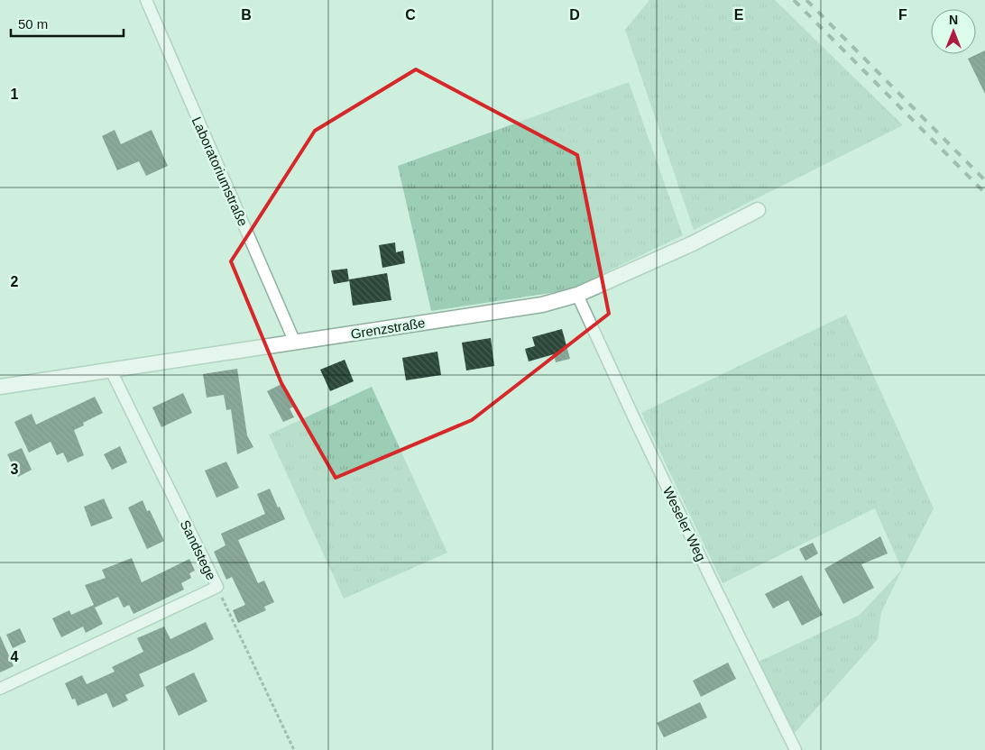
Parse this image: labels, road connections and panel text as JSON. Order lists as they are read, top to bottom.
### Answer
{
  "streets": {
    "street": [
      "Laboratoriumstraße",
      "Grenzstraße",
      "Weseler Weg",
      "Sandstege"
    ]
  },
  "crossings": [
    ["Laboratoriumstraße", "Grenzstraße"],
    ["Grenzstraße", "Weseler Weg"],
    ["Grenzstraße", "Sandstege"]
  ],
  "scale_bar": "50 m",
  "north": "top",
  "grid": {
    "columns": [
      "B",
      "C",
      "D",
      "E",
      "F"
    ],
    "rows": [
      "1",
      "2",
      "3",
      "4"
    ]
  }
}
